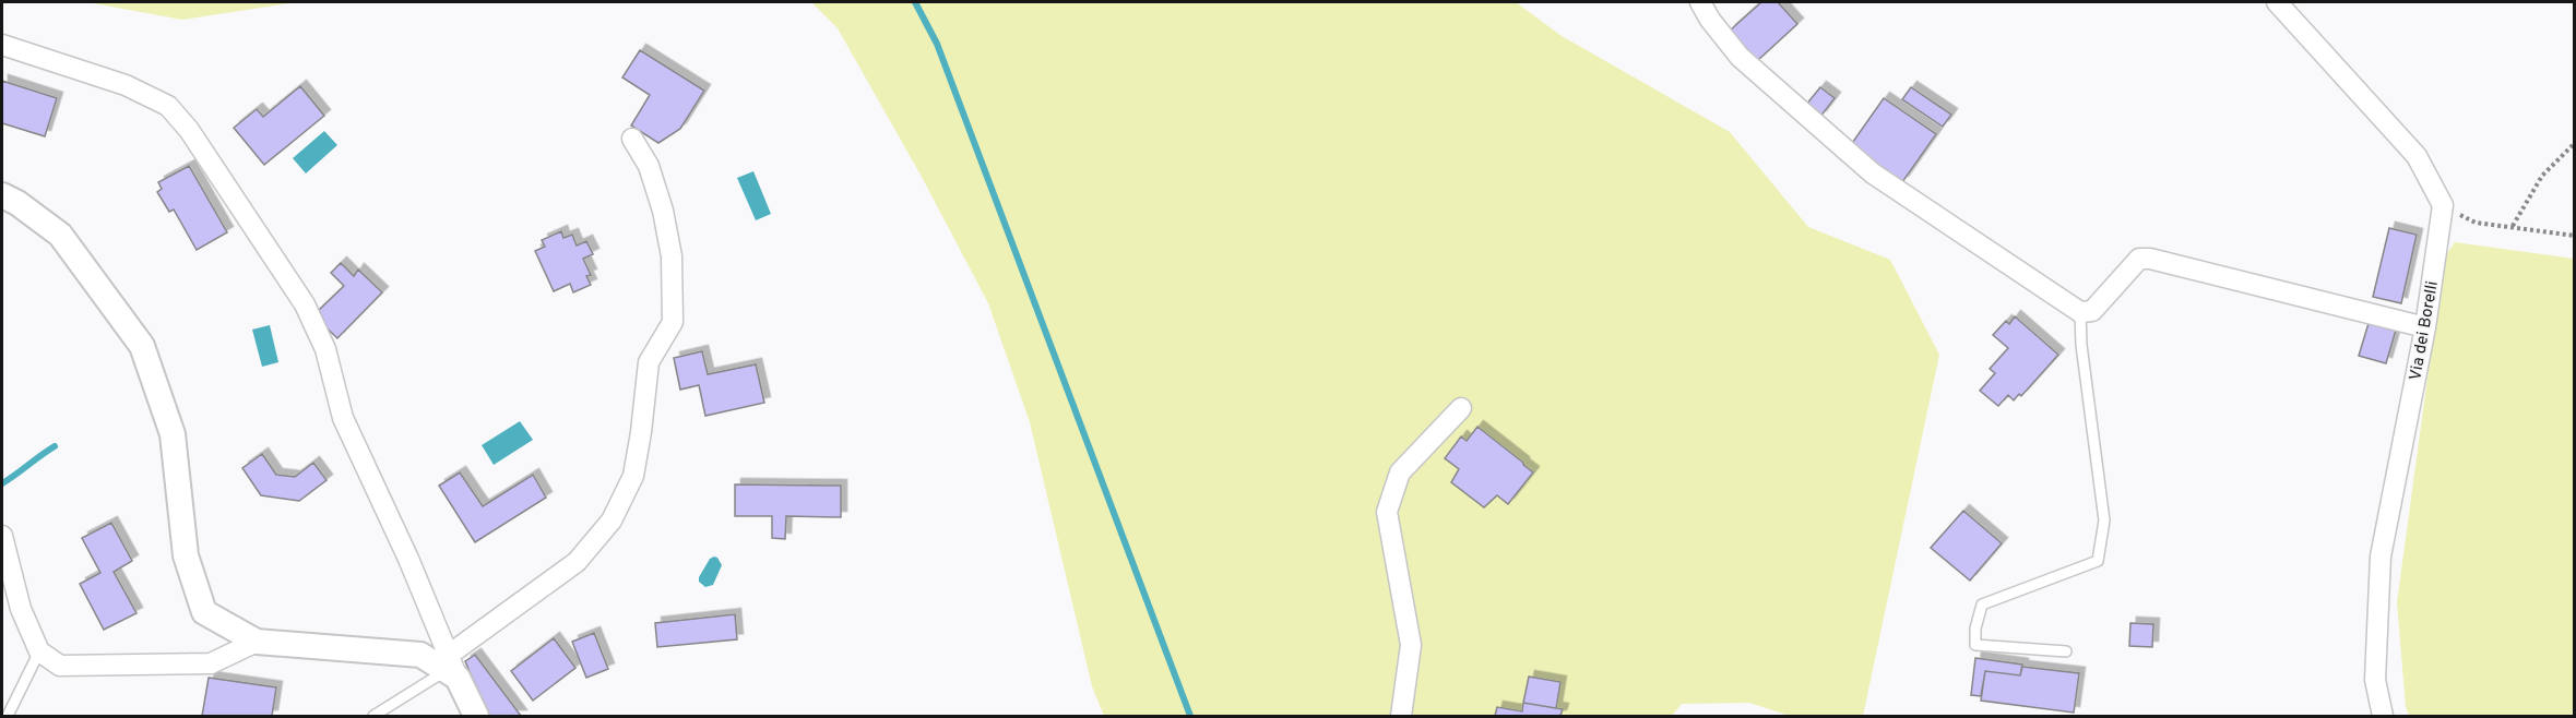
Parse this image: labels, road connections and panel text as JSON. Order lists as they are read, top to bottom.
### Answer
{
  "streets": {
    "street": ["Via dei Borelli"]
  }
}
